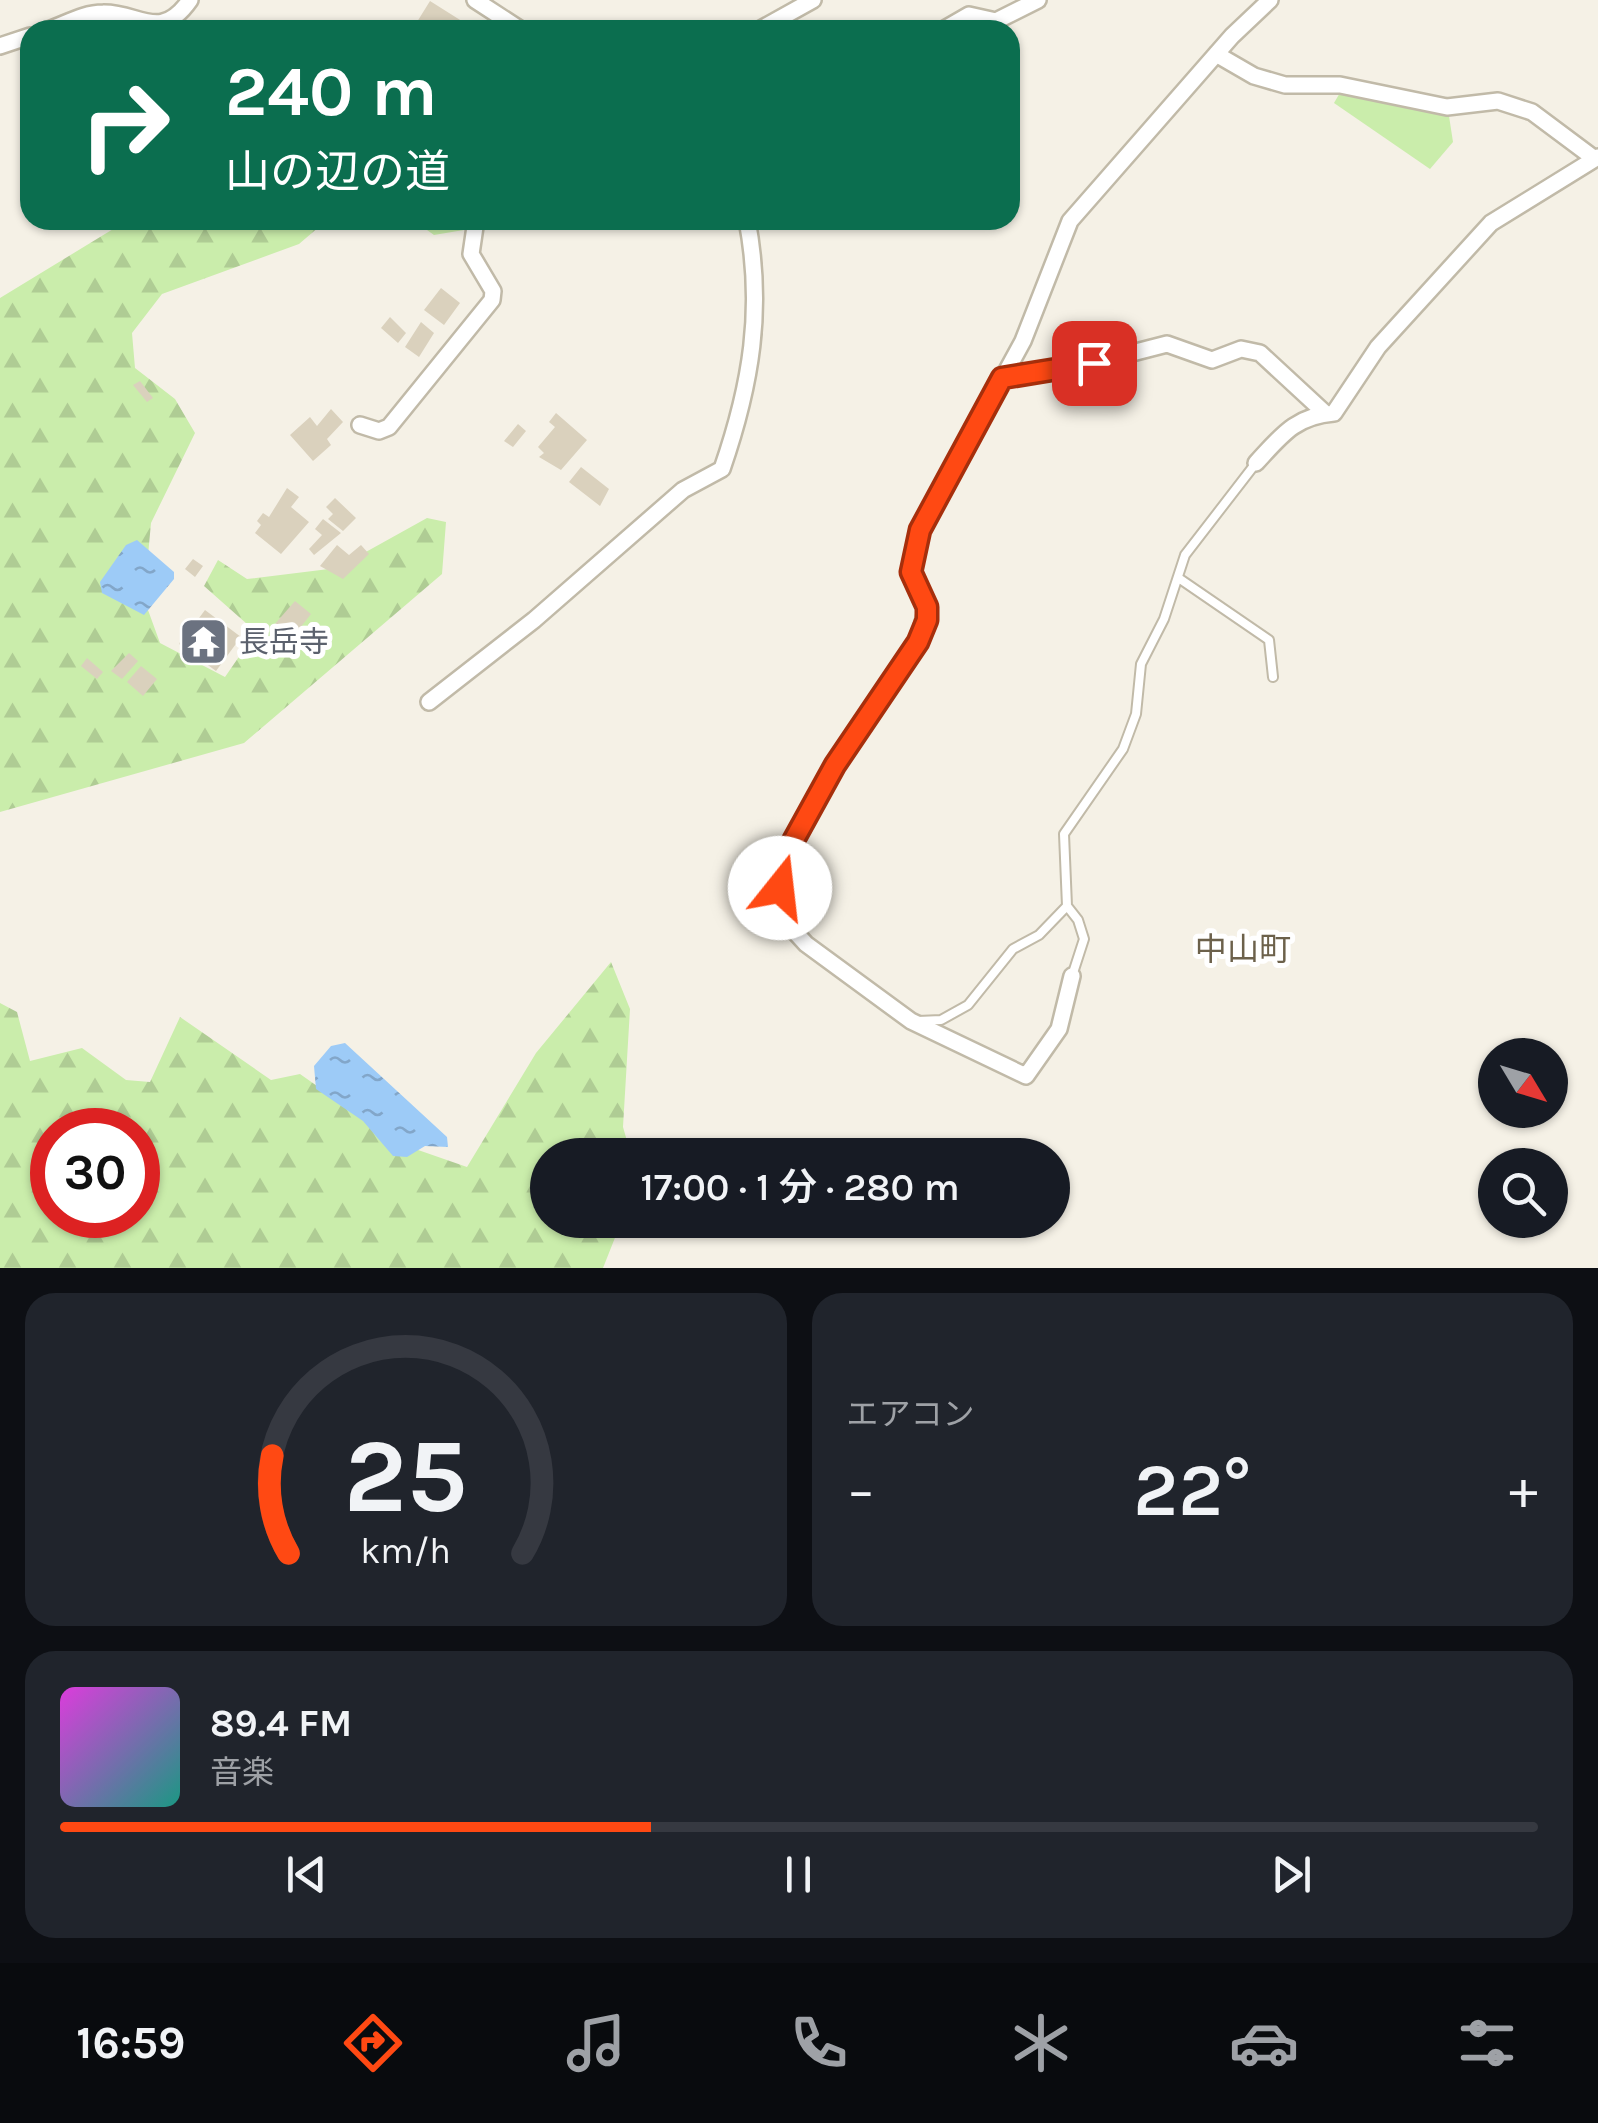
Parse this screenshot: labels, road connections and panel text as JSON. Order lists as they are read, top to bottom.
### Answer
{
  "districts": ["中山町"],
  "places": {
    "temple": ["長岳寺"]
  },
  "north": "bottom right",
  "page": {
    "turn": ["240 m", "山の辺の道"],
    "limit": "30",
    "trip": "17:00 · 1 分 · 280 m",
    "tile": "エアコン",
    "heat": ["−", "22°", "+"],
    "song": ["89.4 FM", "音楽"],
    "tabs": "16:59",
    "gauge": ["25", "km/h"]
  }
}
